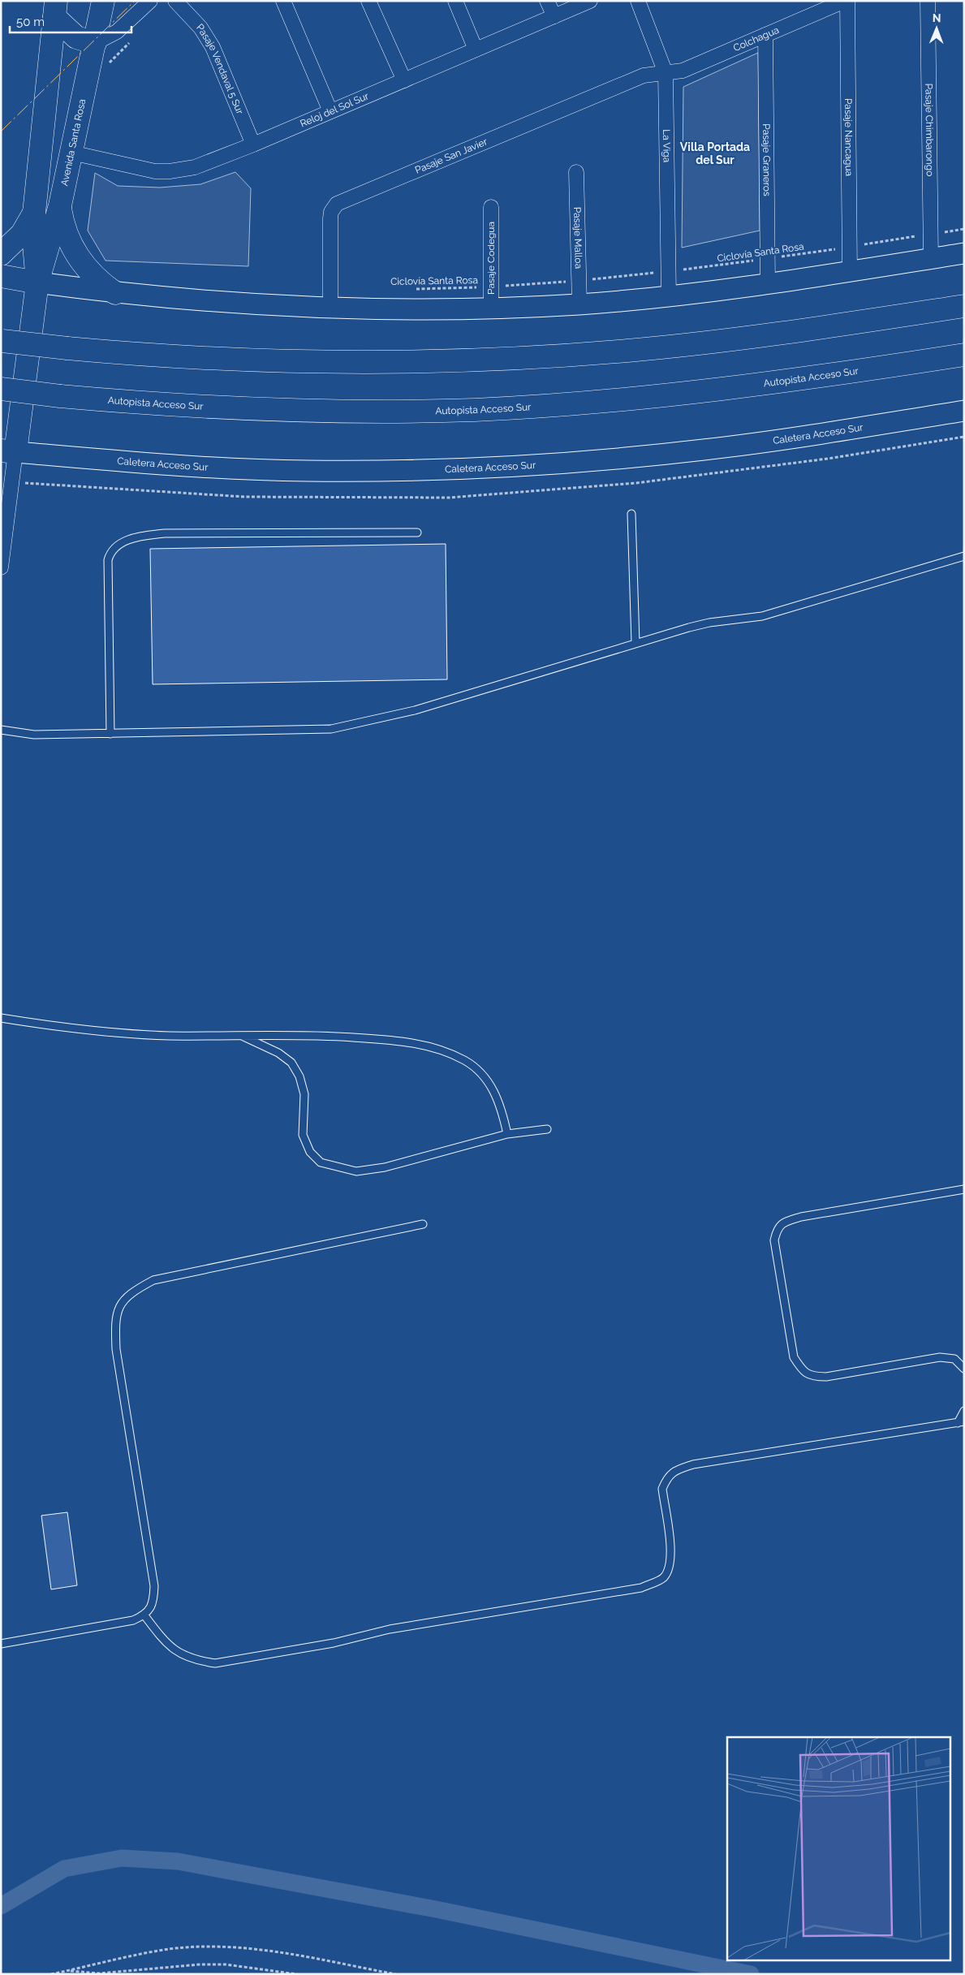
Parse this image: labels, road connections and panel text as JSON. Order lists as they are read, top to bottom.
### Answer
{
  "streets": {
    "main road": ["Avenida Santa Rosa", "Autopista Acceso Sur", "Caletera Acceso Sur"],
    "street": [
      "Colchagua",
      "Pasaje Vendaval 5 Sur",
      "Reloj del Sol Sur",
      "Pasaje Chimbarongo",
      "Pasaje Nancagua",
      "La Viga",
      "Pasaje San Javier",
      "Pasaje Graneros",
      "Pasaje Malloa",
      "Pasaje Codegua"
    ],
    "path": ["Ciclovía Santa Rosa"]
  },
  "crossings": [
    ["Colchagua", "Pasaje Nancagua"],
    ["Colchagua", "La Viga"],
    ["Colchagua", "Pasaje San Javier"],
    ["Colchagua", "Pasaje Graneros"],
    ["Pasaje Vendaval 5 Sur", "Reloj del Sol Sur"],
    ["Reloj del Sol Sur", "Avenida Santa Rosa"],
    ["Pasaje Chimbarongo", "Ciclovía Santa Rosa"],
    ["Pasaje Nancagua", "Ciclovía Santa Rosa"],
    ["Avenida Santa Rosa", "Caletera Acceso Sur"],
    ["La Viga", "Pasaje San Javier"],
    ["La Viga", "Ciclovía Santa Rosa"],
    ["Pasaje Graneros", "Ciclovía Santa Rosa"],
    ["Pasaje Malloa", "Ciclovía Santa Rosa"],
    ["Ciclovía Santa Rosa", "Pasaje Codegua"]
  ],
  "districts": ["Villa Portada del Sur"],
  "scale_bar": "50 m",
  "north": "top"
}
